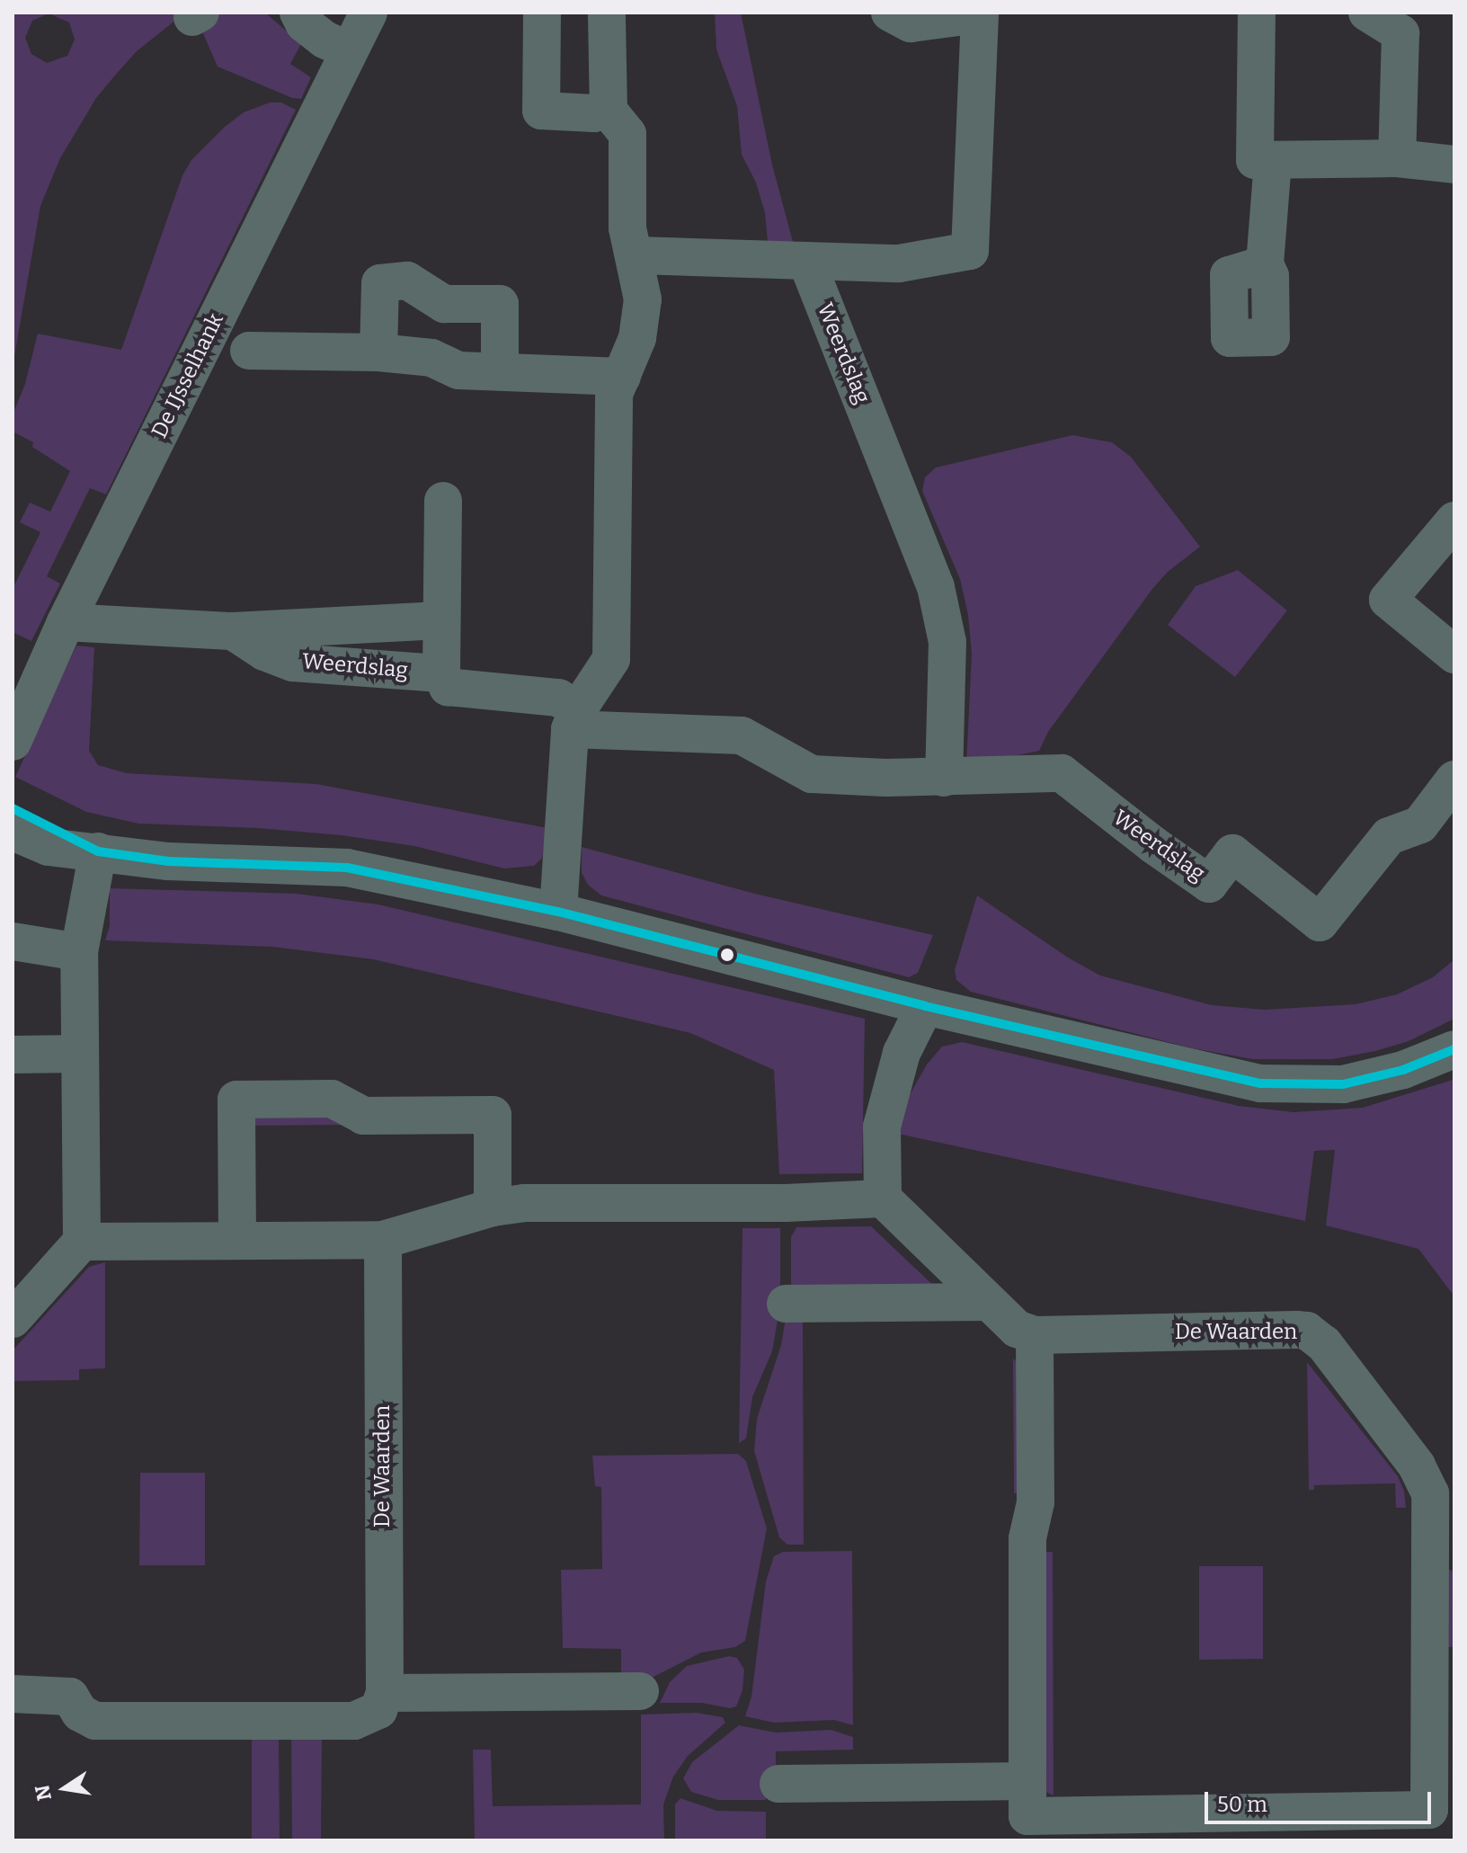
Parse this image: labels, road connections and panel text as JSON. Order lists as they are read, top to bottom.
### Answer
{
  "streets": {
    "street": ["Weerdslag", "De IJsselhank", "De Waarden"]
  },
  "crossings": [
    ["Weerdslag", "De IJsselhank"]
  ],
  "scale_bar": "50 m",
  "north": "left"
}
